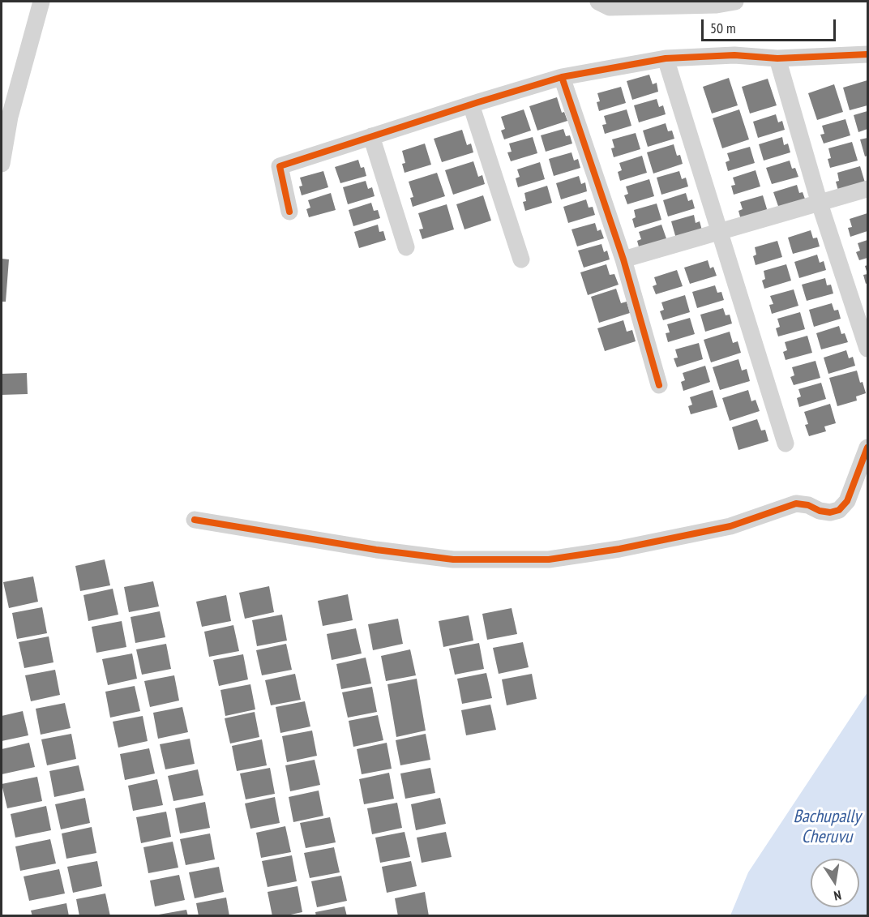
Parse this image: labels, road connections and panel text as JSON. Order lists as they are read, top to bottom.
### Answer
{
  "water": ["Bachupally Cheruvu"],
  "scale_bar": "50 m",
  "north": "bottom"
}
